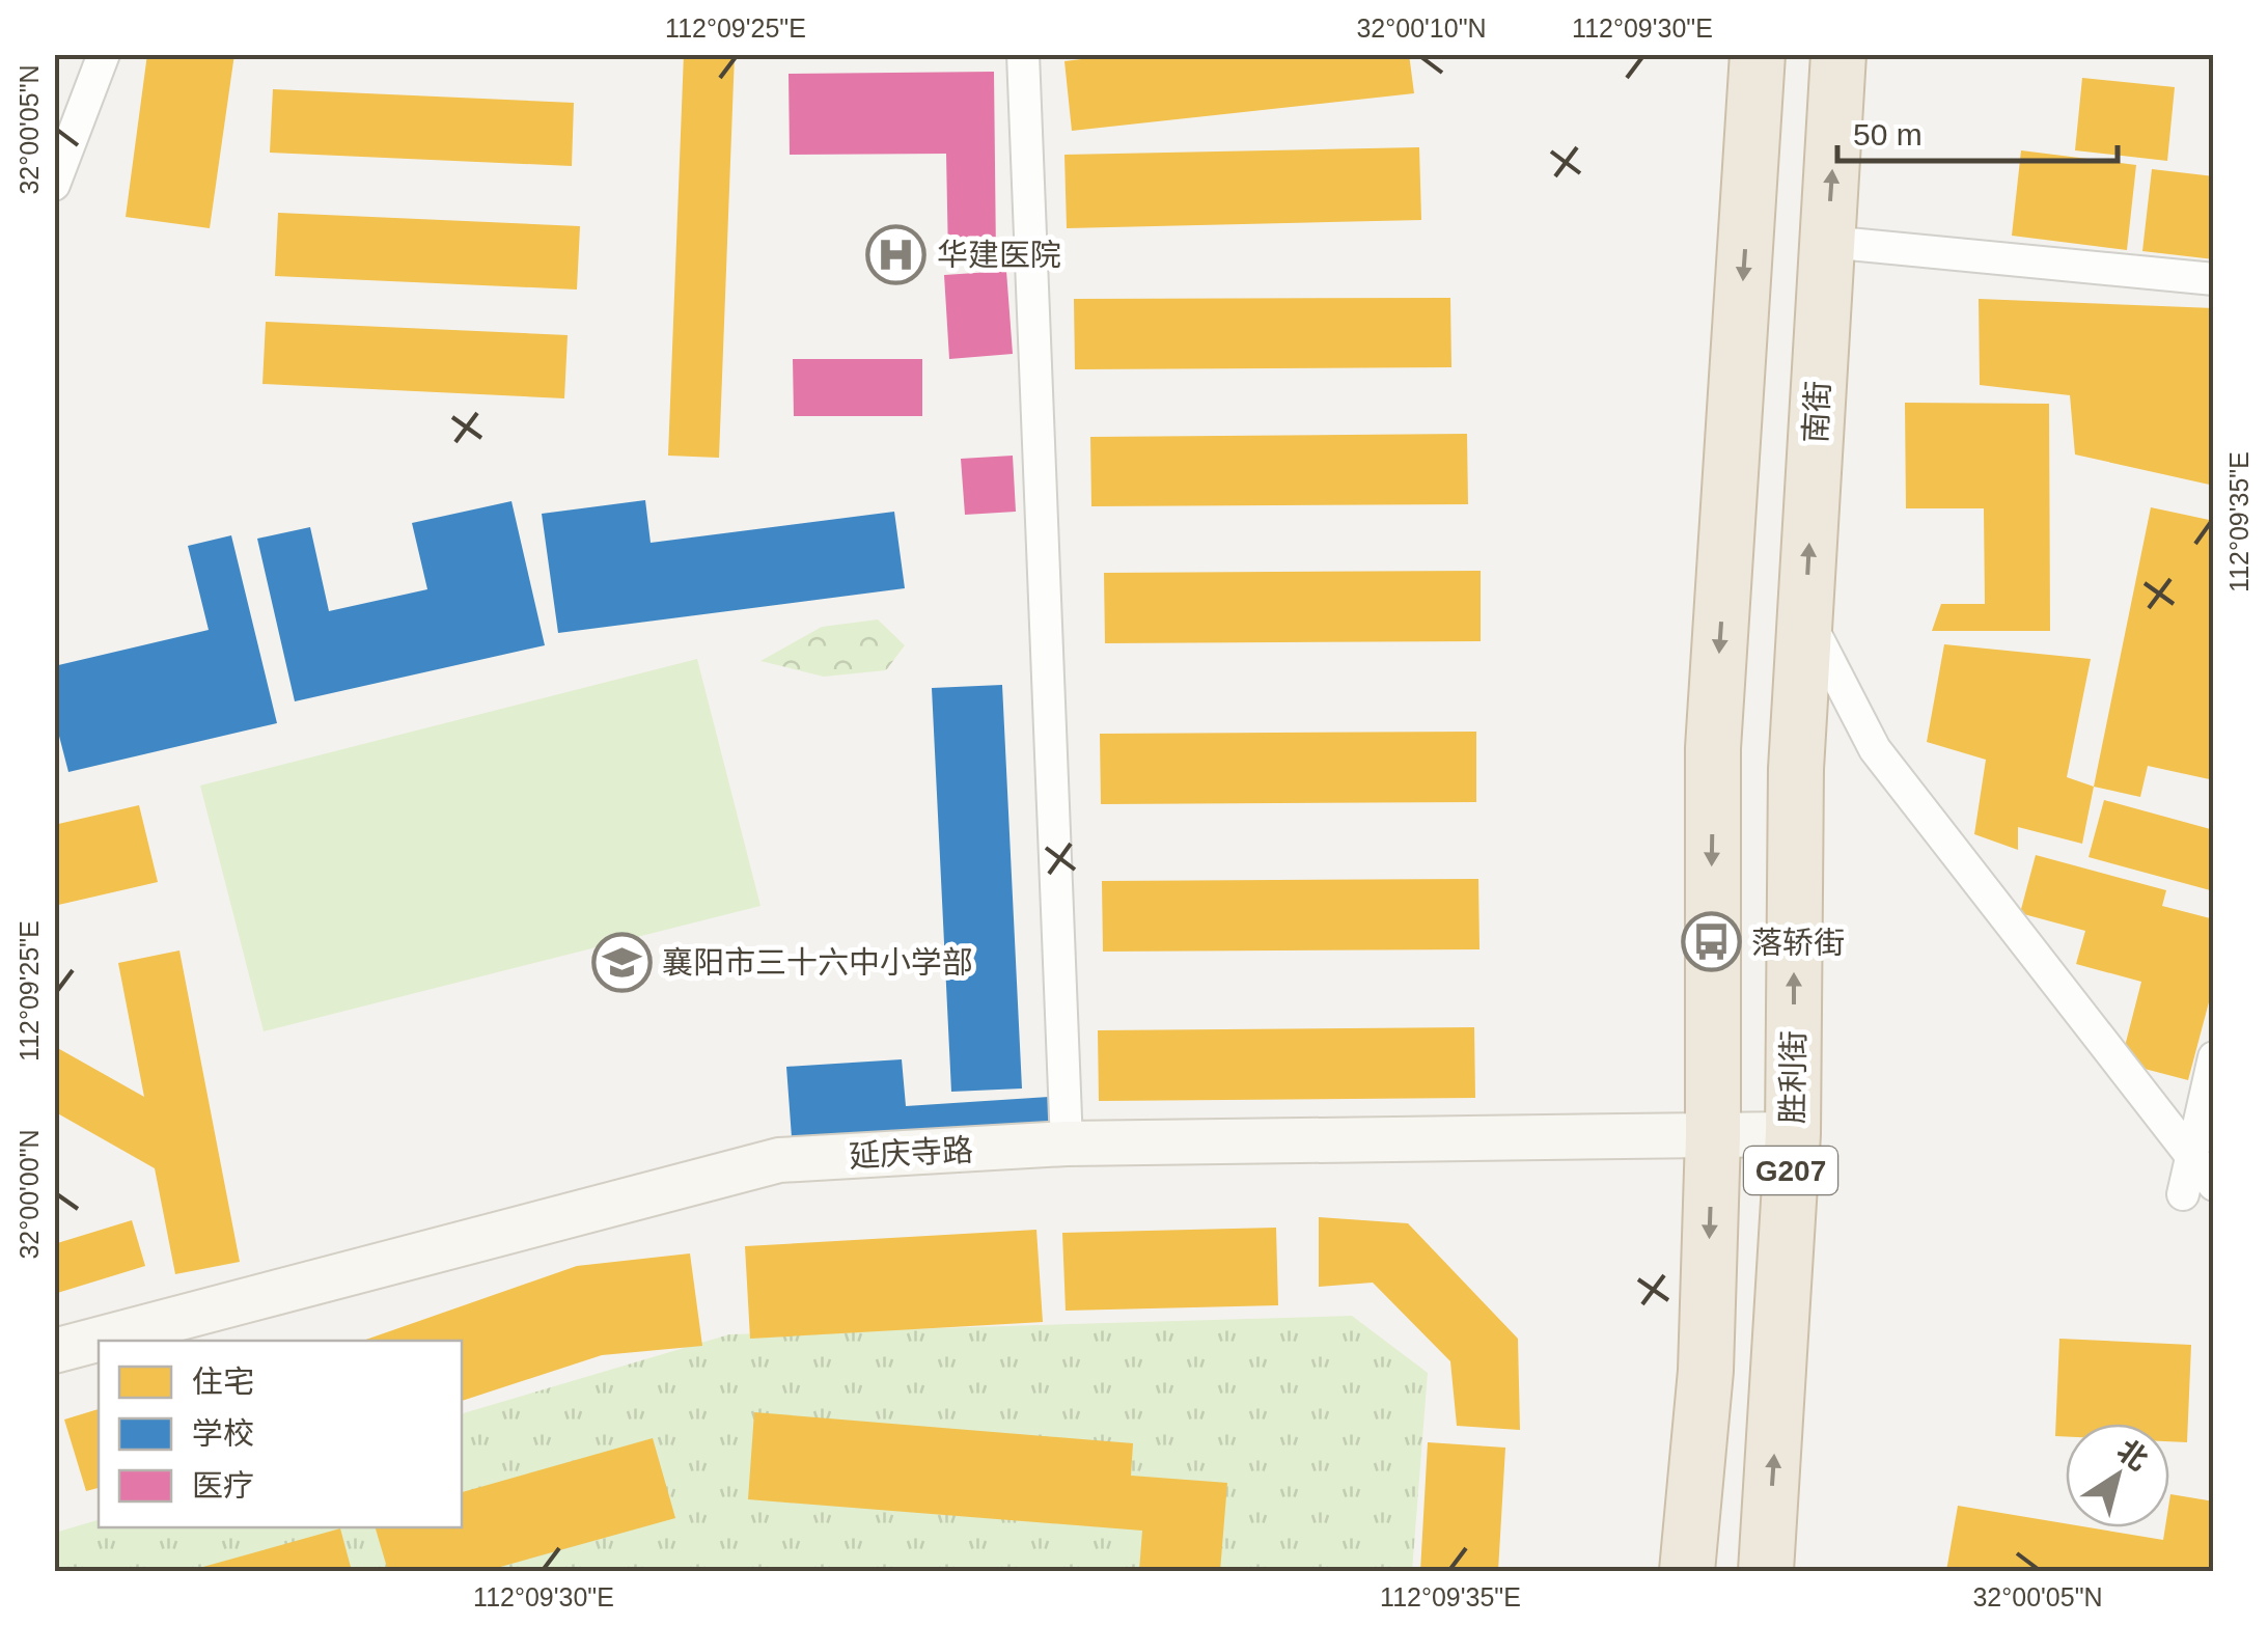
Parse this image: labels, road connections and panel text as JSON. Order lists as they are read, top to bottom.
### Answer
{
  "streets": {
    "highway": ["南街", "胜利街", "G207"],
    "street": ["延庆寺路"]
  },
  "crossings": [
    ["南街", "胜利街"],
    ["胜利街", "延庆寺路"]
  ],
  "places": {
    "hospital": ["华建医院"],
    "bus stop": ["落轿街"],
    "school or university": ["襄阳市三十六中小学部"]
  },
  "legend": ["住宅", "学校", "医疗"],
  "scale_bar": "50 m",
  "north": "top right",
  "coordinates": [
    "112°09'25\"E",
    "32°00'10\"N",
    "112°09'30\"E",
    "32°00'05\"N",
    "112°09'35\"E",
    "32°00'00\"N"
  ]
}
